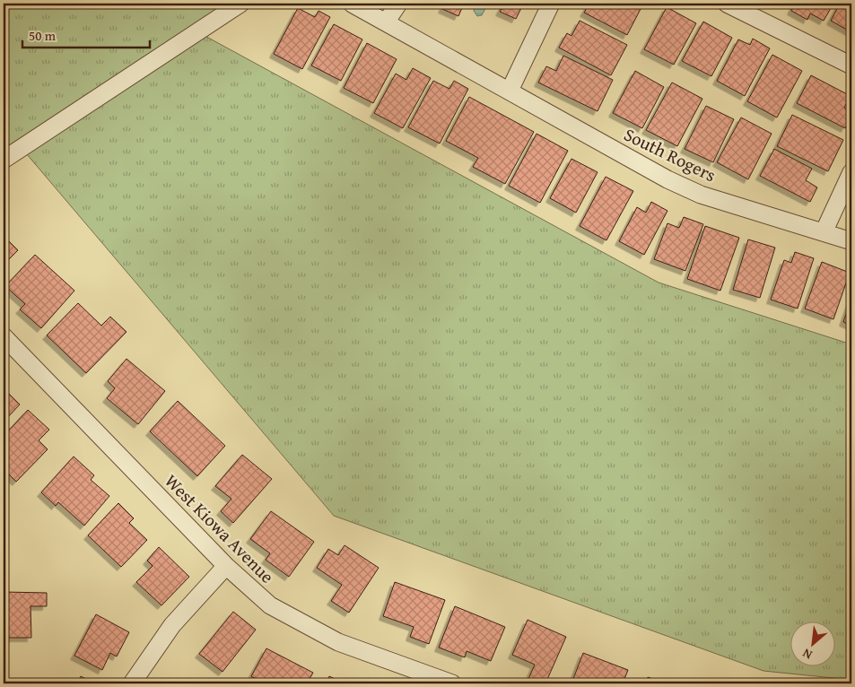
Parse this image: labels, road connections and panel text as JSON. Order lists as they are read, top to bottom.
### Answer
{
  "streets": {
    "street": ["South Rogers", "West Kiowa Avenue"]
  },
  "scale_bar": "50 m",
  "north": "bottom left"
}
